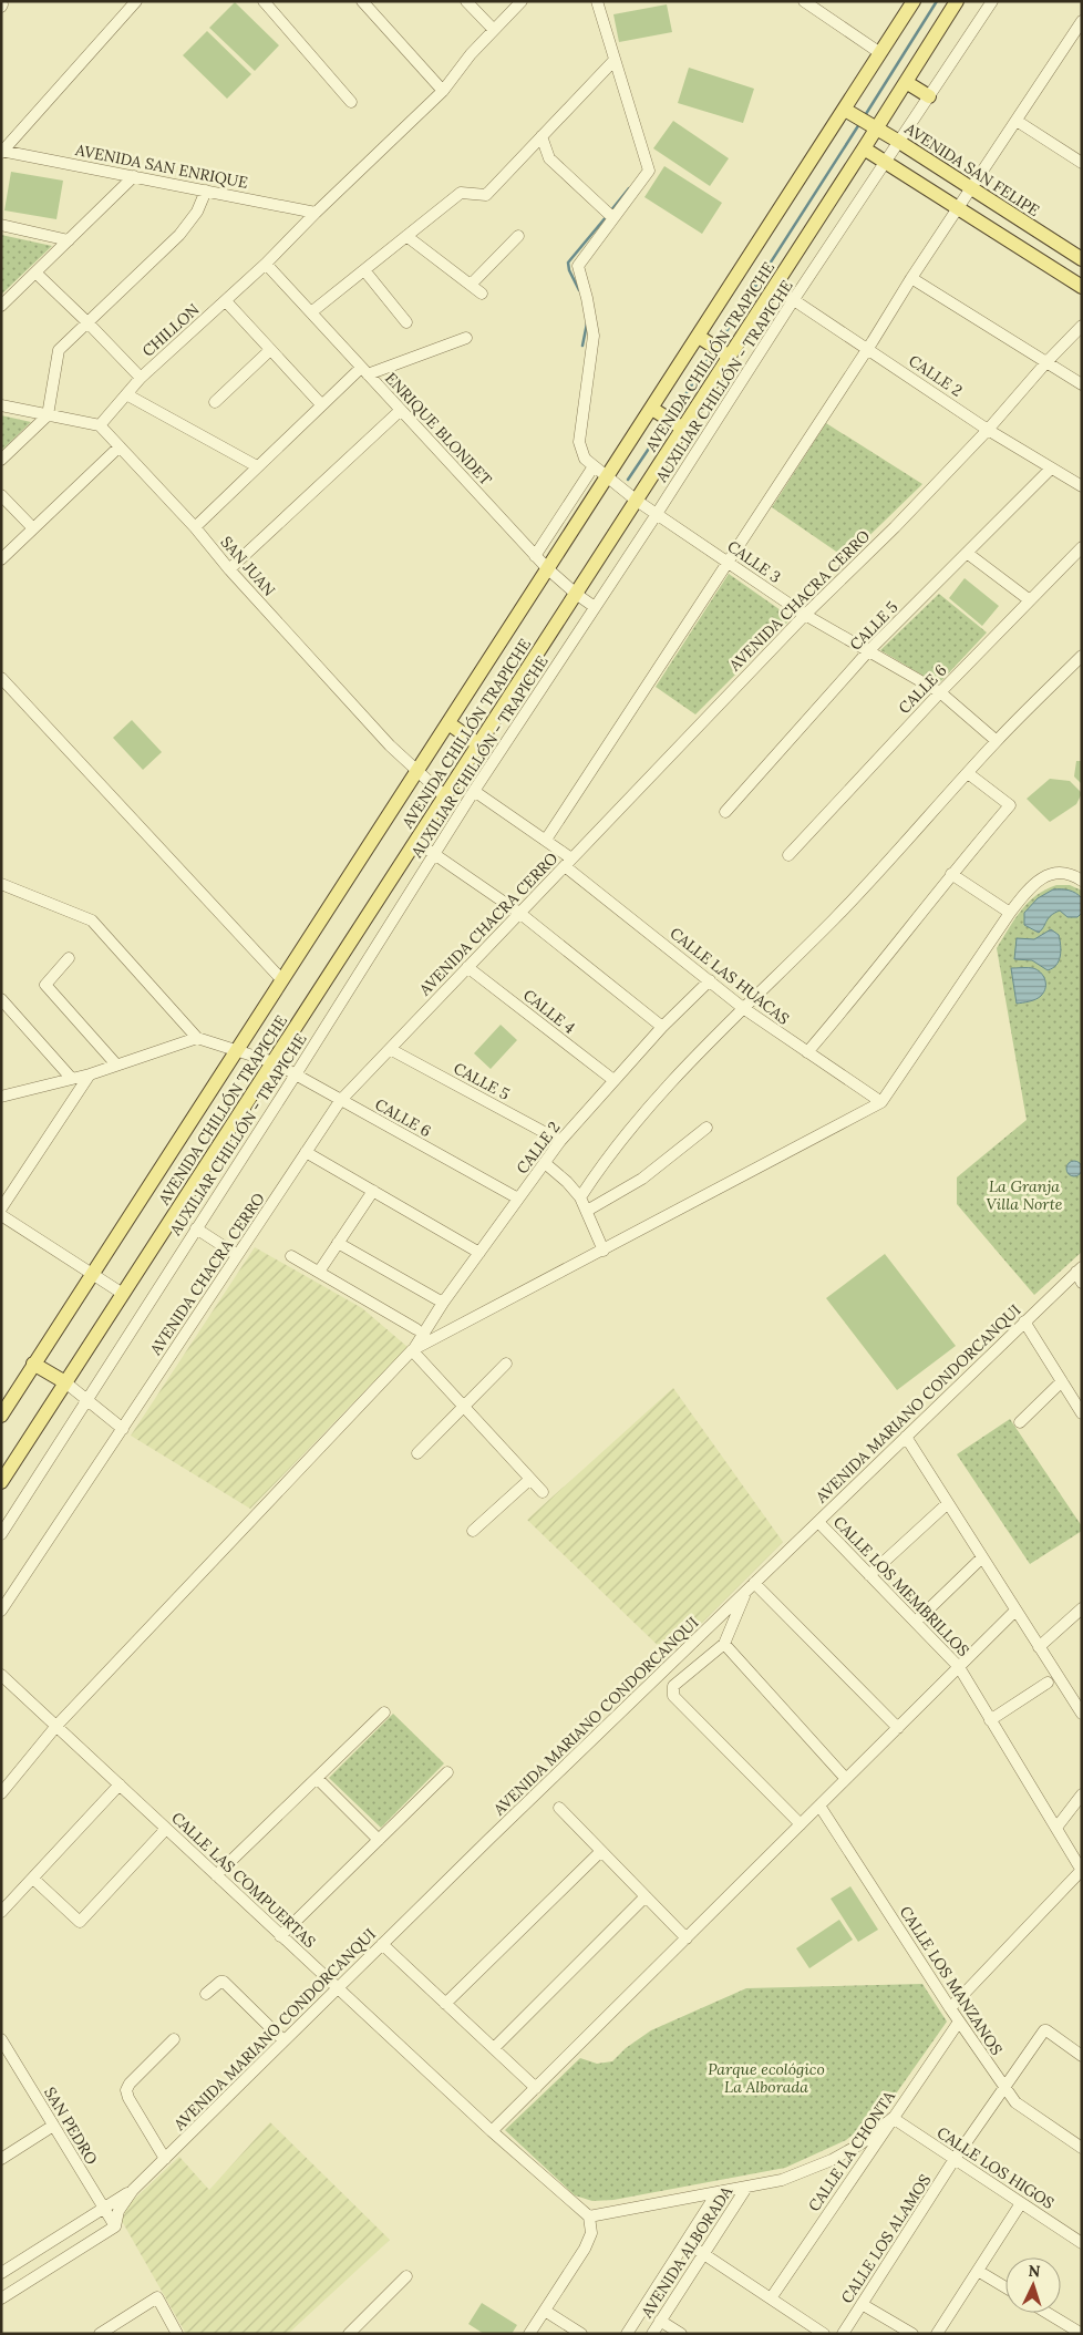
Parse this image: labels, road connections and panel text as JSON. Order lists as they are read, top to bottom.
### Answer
{
  "streets": {
    "main road": ["AVENIDA SAN FELIPE", "AVENIDA CHILLÓN TRAPICHE"],
    "street": [
      "AVENIDA SAN ENRIQUE",
      "CHILLON",
      "CALLE 2",
      "AUXILIAR CHILLÓN - TRAPICHE",
      "ENRIQUE BLONDET",
      "CALLE 3",
      "SAN JUAN",
      "AVENIDA CHACRA CERRO",
      "CALLE 5",
      "CALLE 6",
      "CALLE LAS HUACAS",
      "CALLE 4",
      "AVENIDA MARIANO CONDORCANQUI",
      "CALLE LOS MEMBRILLOS",
      "CALLE LAS COMPUERTAS",
      "CALLE LOS MANZANOS",
      "SAN PEDRO",
      "CALLE LA CHONTA",
      "CALLE LOS HIGOS",
      "CALLE LOS ALAMOS",
      "AVENIDA ALBORADA"
    ]
  },
  "crossings": [
    ["AVENIDA SAN ENRIQUE", "CHILLON"],
    ["AVENIDA SAN FELIPE", "AVENIDA CHILLÓN TRAPICHE"],
    ["AVENIDA SAN FELIPE", "AUXILIAR CHILLÓN - TRAPICHE"],
    ["CHILLON", "ENRIQUE BLONDET"],
    ["CHILLON", "SAN JUAN"],
    ["AVENIDA CHILLÓN TRAPICHE", "CALLE 2"],
    ["AVENIDA CHILLÓN TRAPICHE", "ENRIQUE BLONDET"],
    ["AVENIDA CHILLÓN TRAPICHE", "CALLE 3"],
    ["AVENIDA CHILLÓN TRAPICHE", "SAN JUAN"],
    ["AVENIDA CHILLÓN TRAPICHE", "CALLE 6"],
    ["CALLE 2", "AUXILIAR CHILLÓN - TRAPICHE"],
    ["CALLE 2", "AVENIDA CHACRA CERRO"],
    ["CALLE 2", "CALLE 5"],
    ["CALLE 2", "CALLE 6"],
    ["CALLE 2", "CALLE LAS HUACAS"],
    ["CALLE 2", "CALLE 4"],
    ["AUXILIAR CHILLÓN - TRAPICHE", "ENRIQUE BLONDET"],
    ["AUXILIAR CHILLÓN - TRAPICHE", "CALLE 3"],
    ["AUXILIAR CHILLÓN - TRAPICHE", "CALLE 6"],
    ["AUXILIAR CHILLÓN - TRAPICHE", "CALLE LAS HUACAS"],
    ["CALLE 3", "AVENIDA CHACRA CERRO"],
    ["CALLE 3", "CALLE 5"],
    ["CALLE 3", "CALLE 6"],
    ["AVENIDA CHACRA CERRO", "CALLE 5"],
    ["AVENIDA CHACRA CERRO", "CALLE 6"],
    ["AVENIDA CHACRA CERRO", "CALLE LAS HUACAS"],
    ["AVENIDA CHACRA CERRO", "CALLE 4"],
    ["AVENIDA MARIANO CONDORCANQUI", "CALLE LOS MEMBRILLOS"],
    ["AVENIDA MARIANO CONDORCANQUI", "CALLE LAS COMPUERTAS"],
    ["AVENIDA MARIANO CONDORCANQUI", "SAN PEDRO"],
    ["CALLE LOS MANZANOS", "CALLE LA CHONTA"],
    ["CALLE LOS MANZANOS", "CALLE LOS ALAMOS"],
    ["CALLE LA CHONTA", "CALLE LOS HIGOS"],
    ["CALLE LOS HIGOS", "CALLE LOS ALAMOS"]
  ],
  "parks": ["La Granja Villa Norte", "Parque ecológico La Alborada"],
  "north": "top"
}
